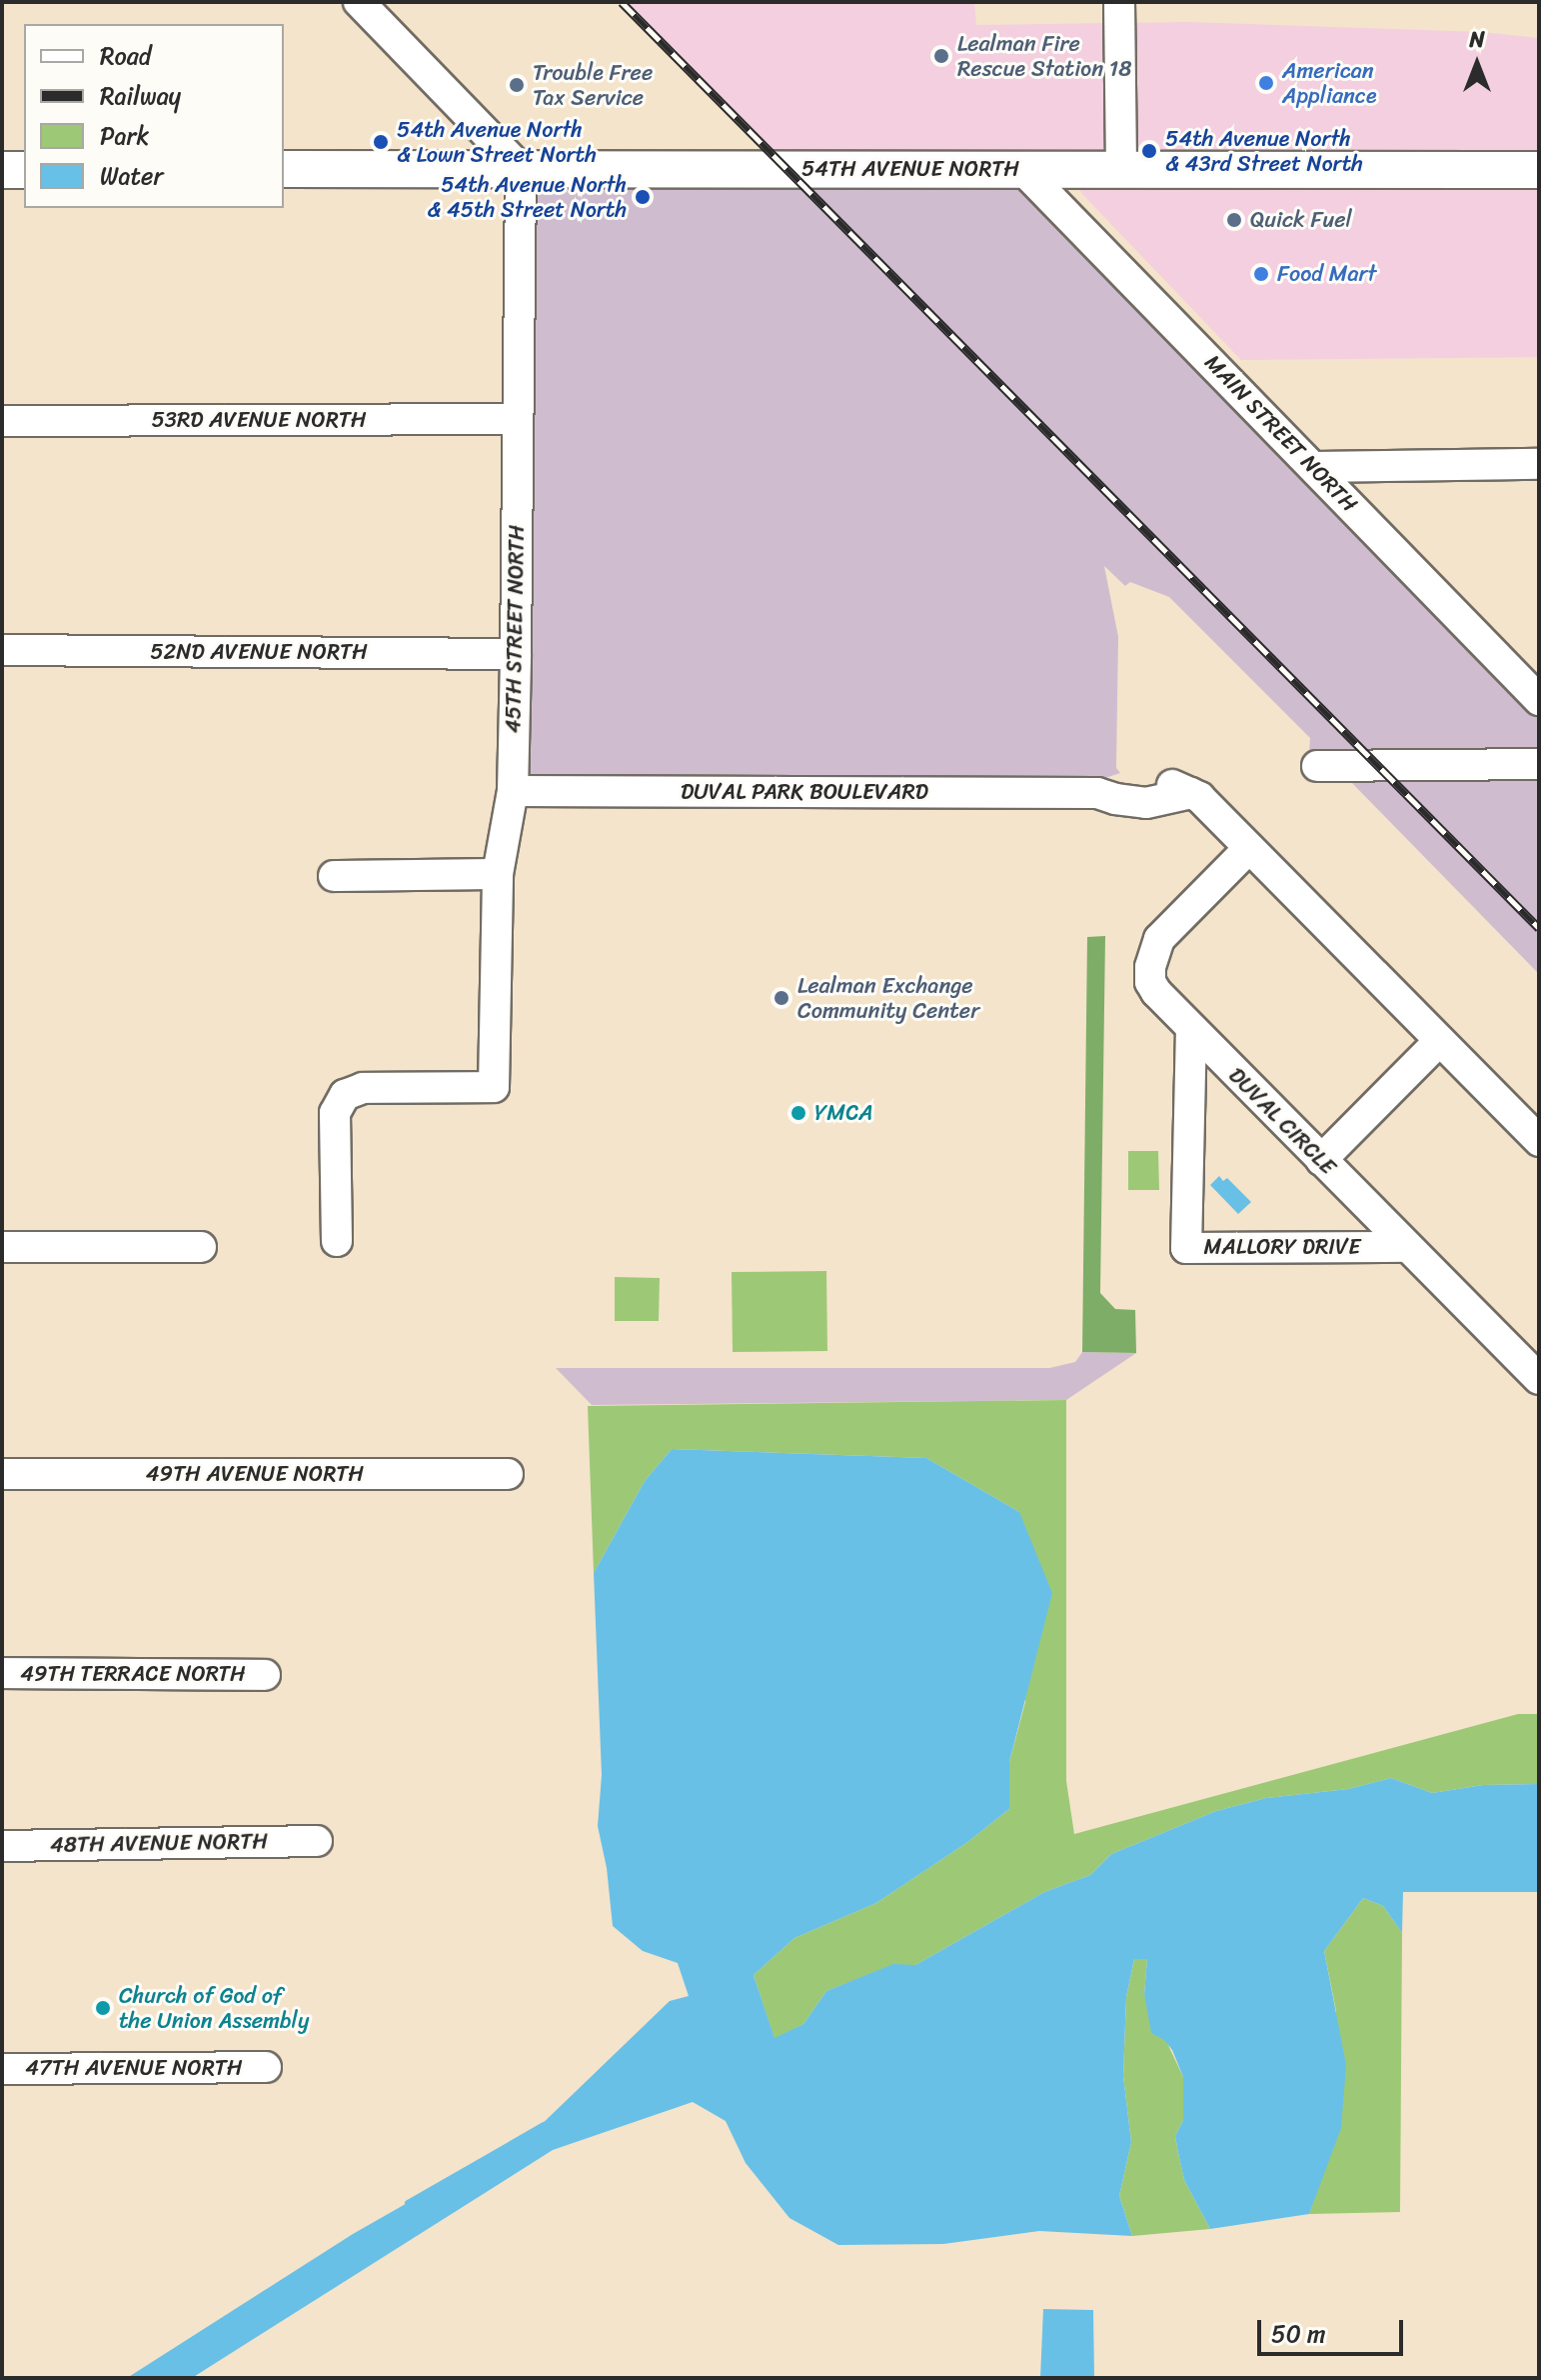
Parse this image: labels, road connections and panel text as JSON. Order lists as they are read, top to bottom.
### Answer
{
  "streets": {
    "main road": ["54TH AVENUE NORTH"],
    "street": [
      "53RD AVENUE NORTH",
      "MAIN STREET NORTH",
      "45TH STREET NORTH",
      "52ND AVENUE NORTH",
      "DUVAL PARK BOULEVARD",
      "DUVAL CIRCLE",
      "MALLORY DRIVE",
      "49TH AVENUE NORTH",
      "49TH TERRACE NORTH",
      "48TH AVENUE NORTH",
      "47TH AVENUE NORTH"
    ]
  },
  "crossings": [
    ["54TH AVENUE NORTH", "MAIN STREET NORTH"],
    ["54TH AVENUE NORTH", "45TH STREET NORTH"],
    ["53RD AVENUE NORTH", "45TH STREET NORTH"],
    ["45TH STREET NORTH", "52ND AVENUE NORTH"],
    ["45TH STREET NORTH", "DUVAL PARK BOULEVARD"],
    ["DUVAL PARK BOULEVARD", "DUVAL CIRCLE"],
    ["DUVAL CIRCLE", "MALLORY DRIVE"]
  ],
  "places": [
    "Lealman Fire Rescue Station 18",
    "American Appliance",
    "Trouble Free Tax Service",
    "54th Avenue North & Lown Street North",
    "54th Avenue North & 43rd Street North",
    "54th Avenue North & 45th Street North",
    "Quick Fuel",
    "Food Mart",
    "Lealman Exchange Community Center",
    "YMCA",
    "Church of God of the Union Assembly"
  ],
  "legend": [
    "Road",
    "Railway",
    "Park",
    "Water"
  ],
  "scale_bar": "50 m",
  "north": "top"
}
